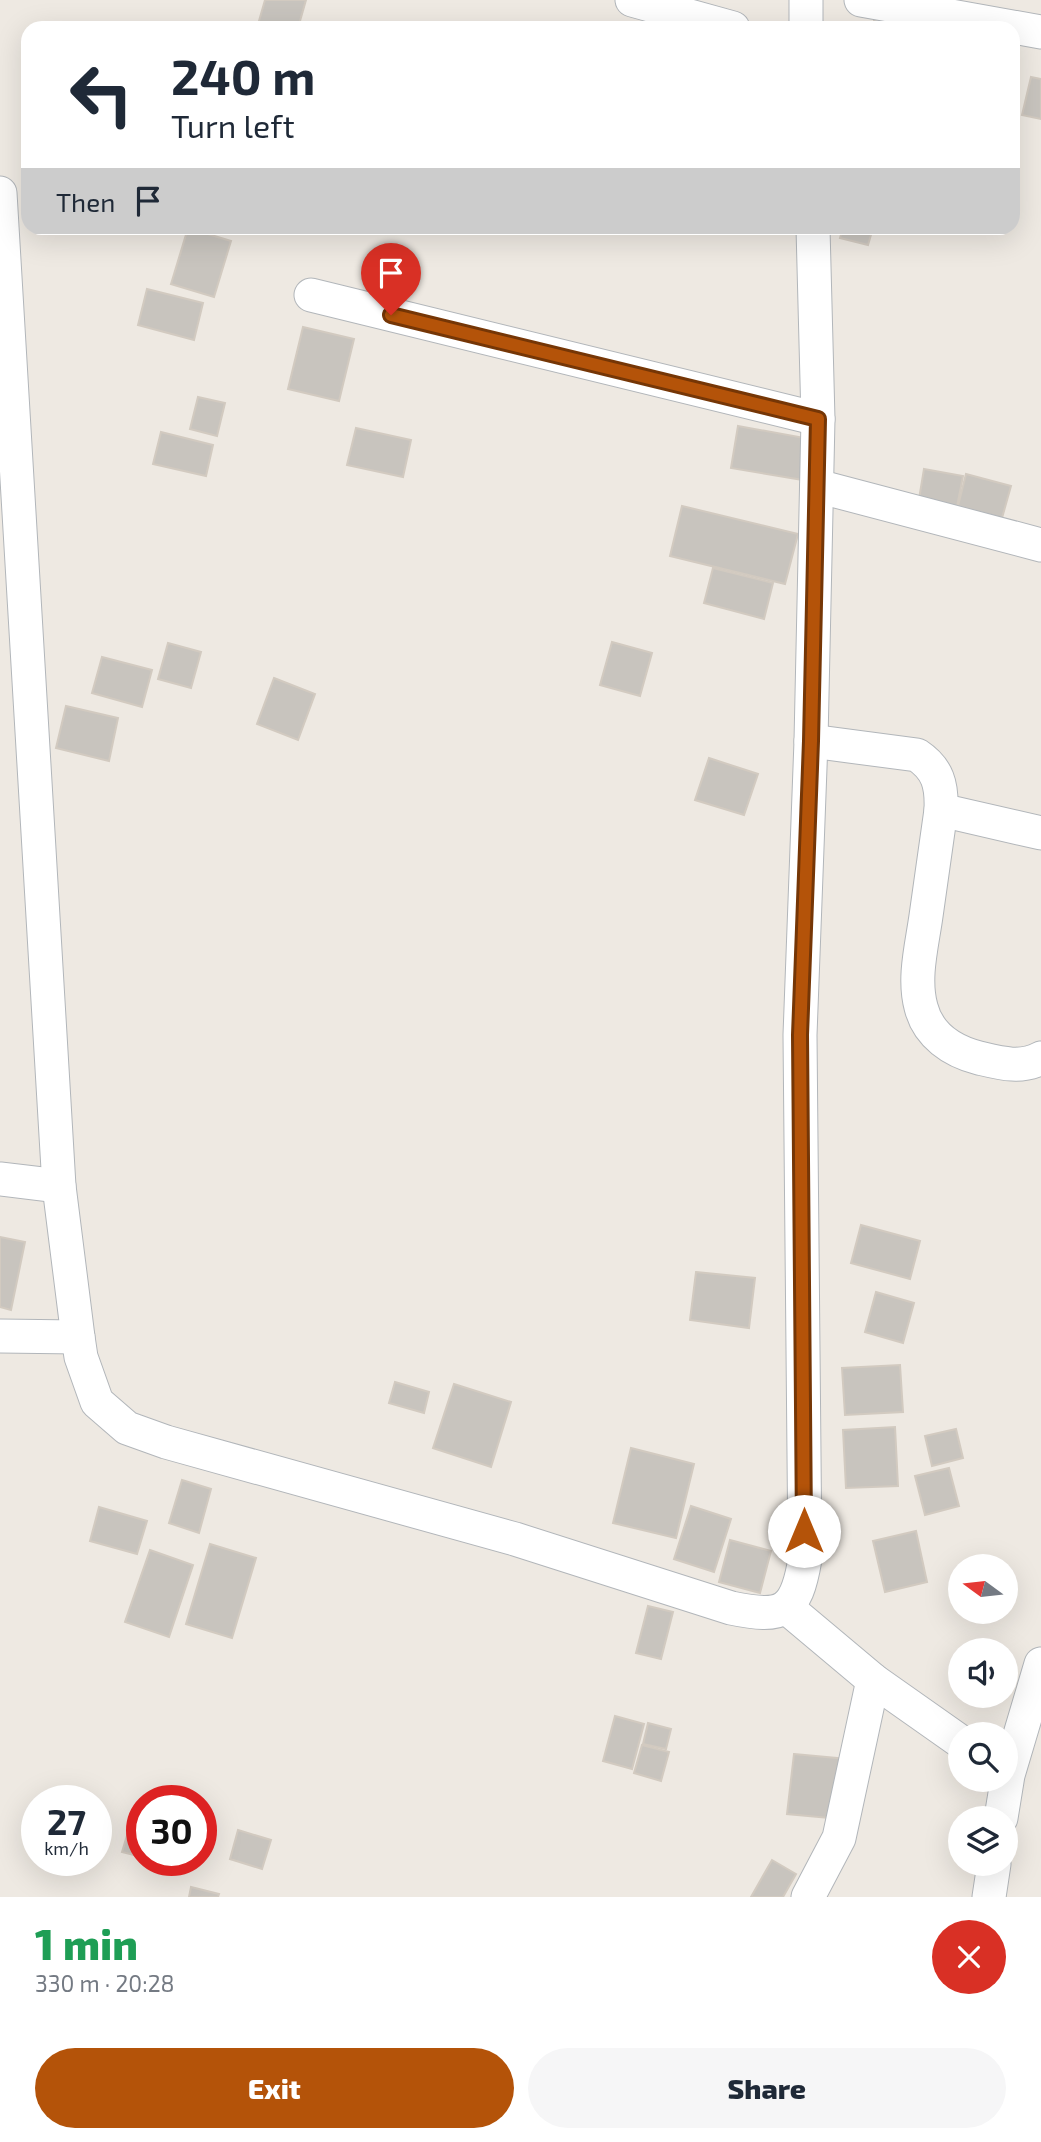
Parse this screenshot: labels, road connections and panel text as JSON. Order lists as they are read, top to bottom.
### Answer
{
  "north": "left",
  "page": {
    "turn": ["240 m", "Turn left"],
    "then": "Then",
    "speed": "27 km/h",
    "limit": "30",
    "heading": ["1 min", "330 m · 20:28"],
    "buttons": ["Exit", "Share"]
  }
}
